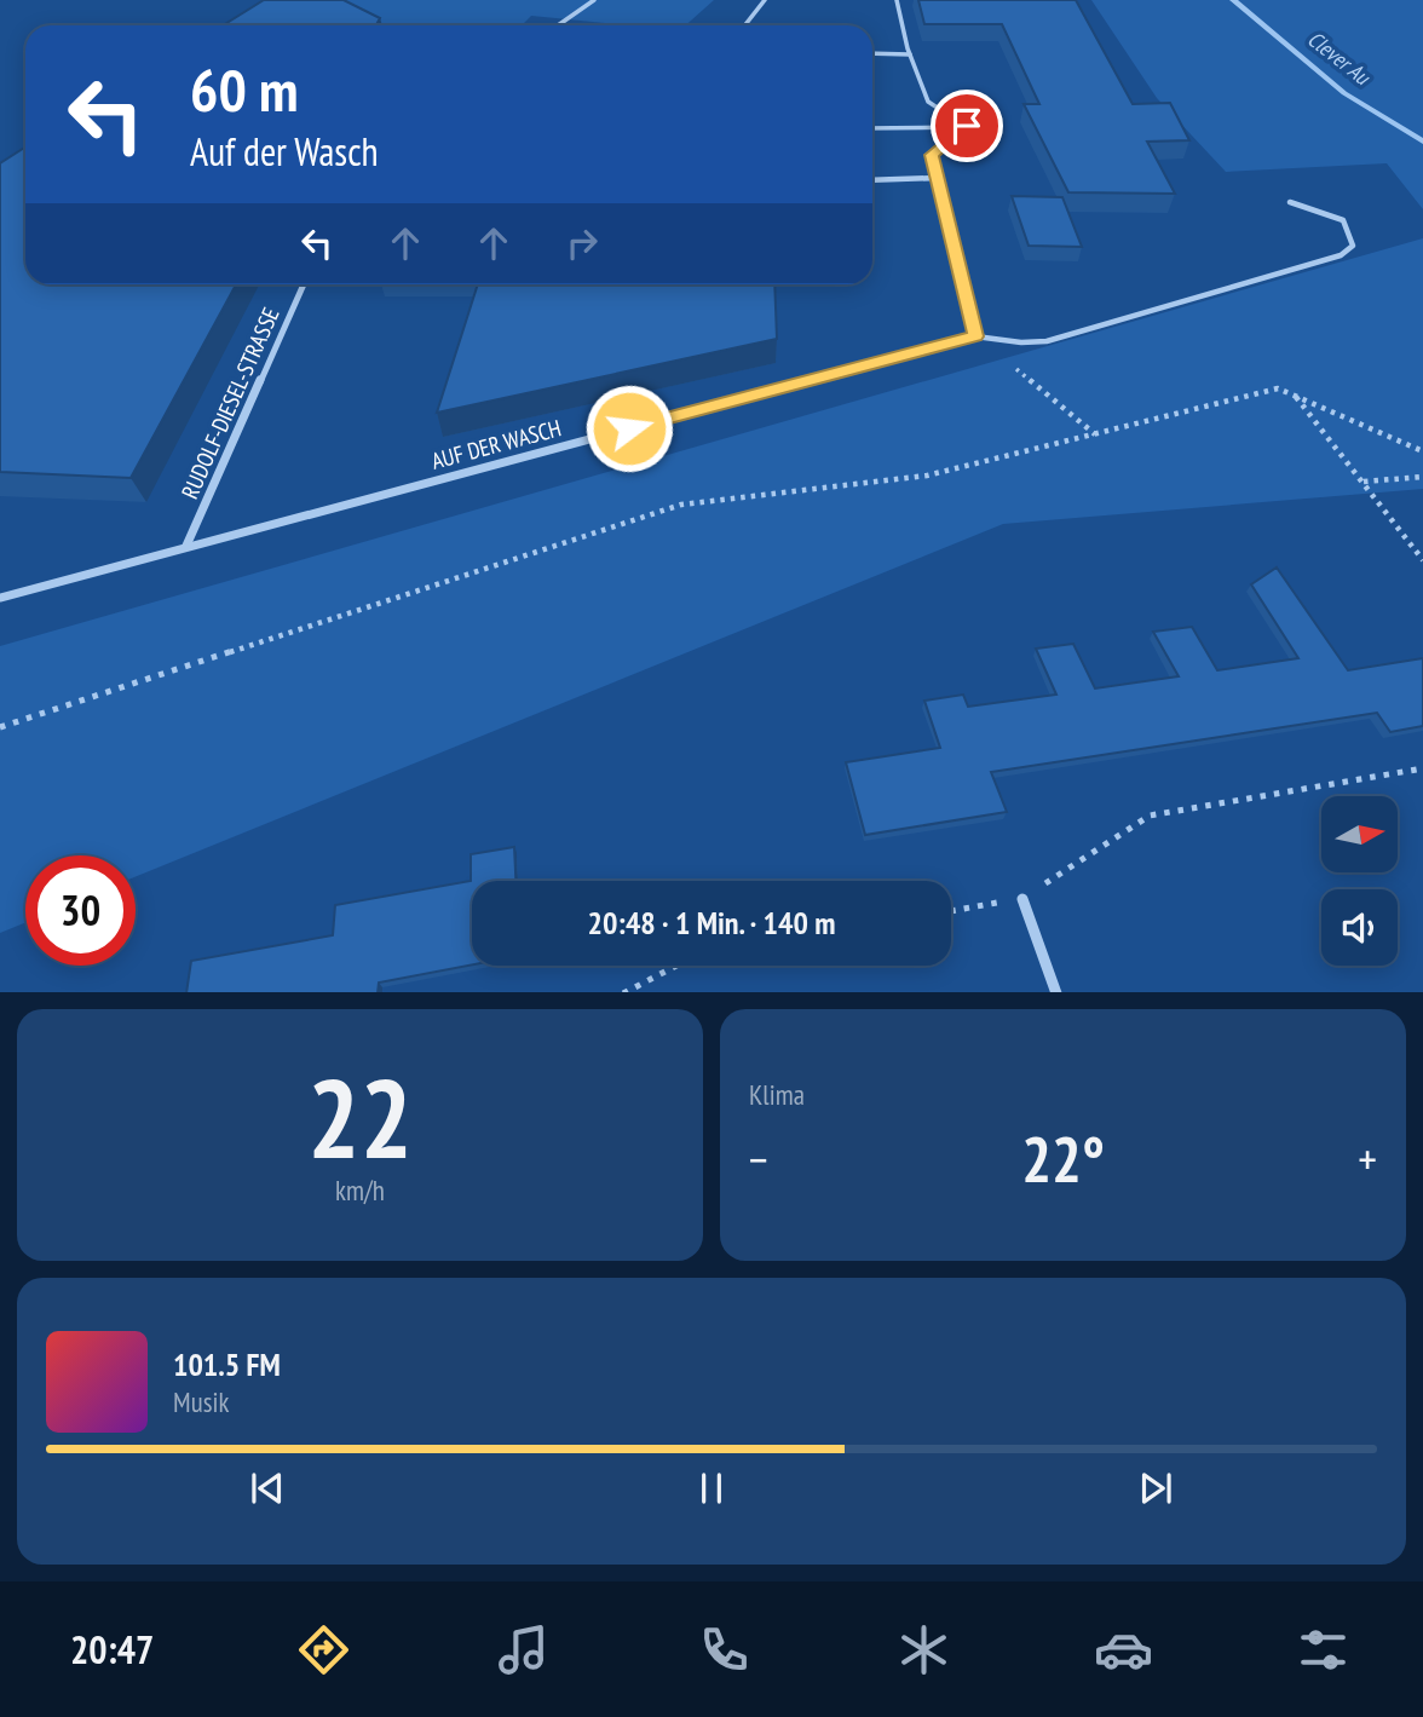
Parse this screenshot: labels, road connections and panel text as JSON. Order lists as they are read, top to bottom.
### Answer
{
  "streets": {
    "street": ["RUDOLF-DIESEL-STRASSE", "AUF DER WASCH"]
  },
  "crossings": [
    ["RUDOLF-DIESEL-STRASSE", "AUF DER WASCH"]
  ],
  "water": ["Clever Au"],
  "north": "right",
  "page": {
    "turn": ["60 m", "Auf der Wasch"],
    "limit": "30",
    "trip": "20:48 · 1 Min. · 140 m",
    "tile": [
      ["22", "km/h"],
      "Klima"
    ],
    "heat": ["−", "22°", "+"],
    "song": ["101.5 FM", "Musik"],
    "tabs": "20:47"
  }
}
